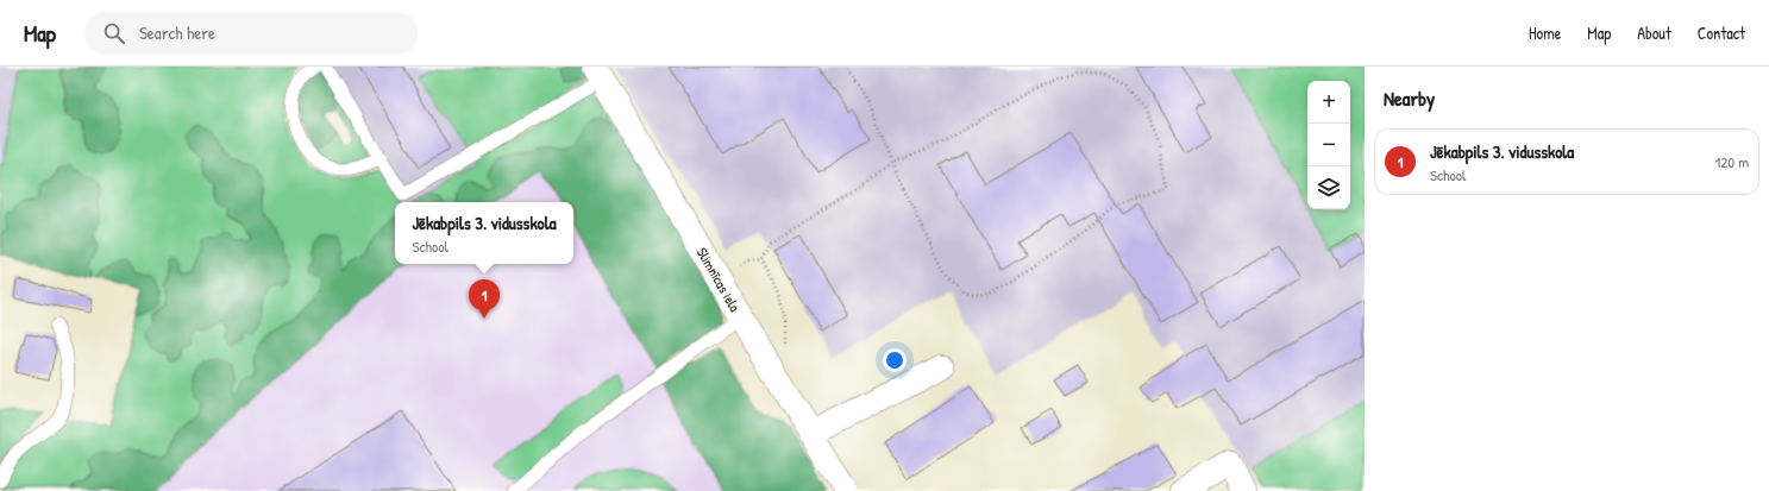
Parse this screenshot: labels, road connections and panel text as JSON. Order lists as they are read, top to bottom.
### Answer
{
  "streets": {
    "street": ["Slimnīcas iela"]
  },
  "page": {
    "header": "Map",
    "search": "Search here",
    "nav": [
      "Home",
      "Map",
      "About",
      "Contact"
    ],
    "heading": "Nearby",
    "map_buttons": ["+", "−"],
    "list": [
      {
        "mark": "1",
        "name": "Jēkabpils 3. vidusskola",
        "note": "School",
        "value": "120 m"
      }
    ],
    "popup": ["Jēkabpils 3. vidusskola", "School"],
    "pins": "1"
  }
}
